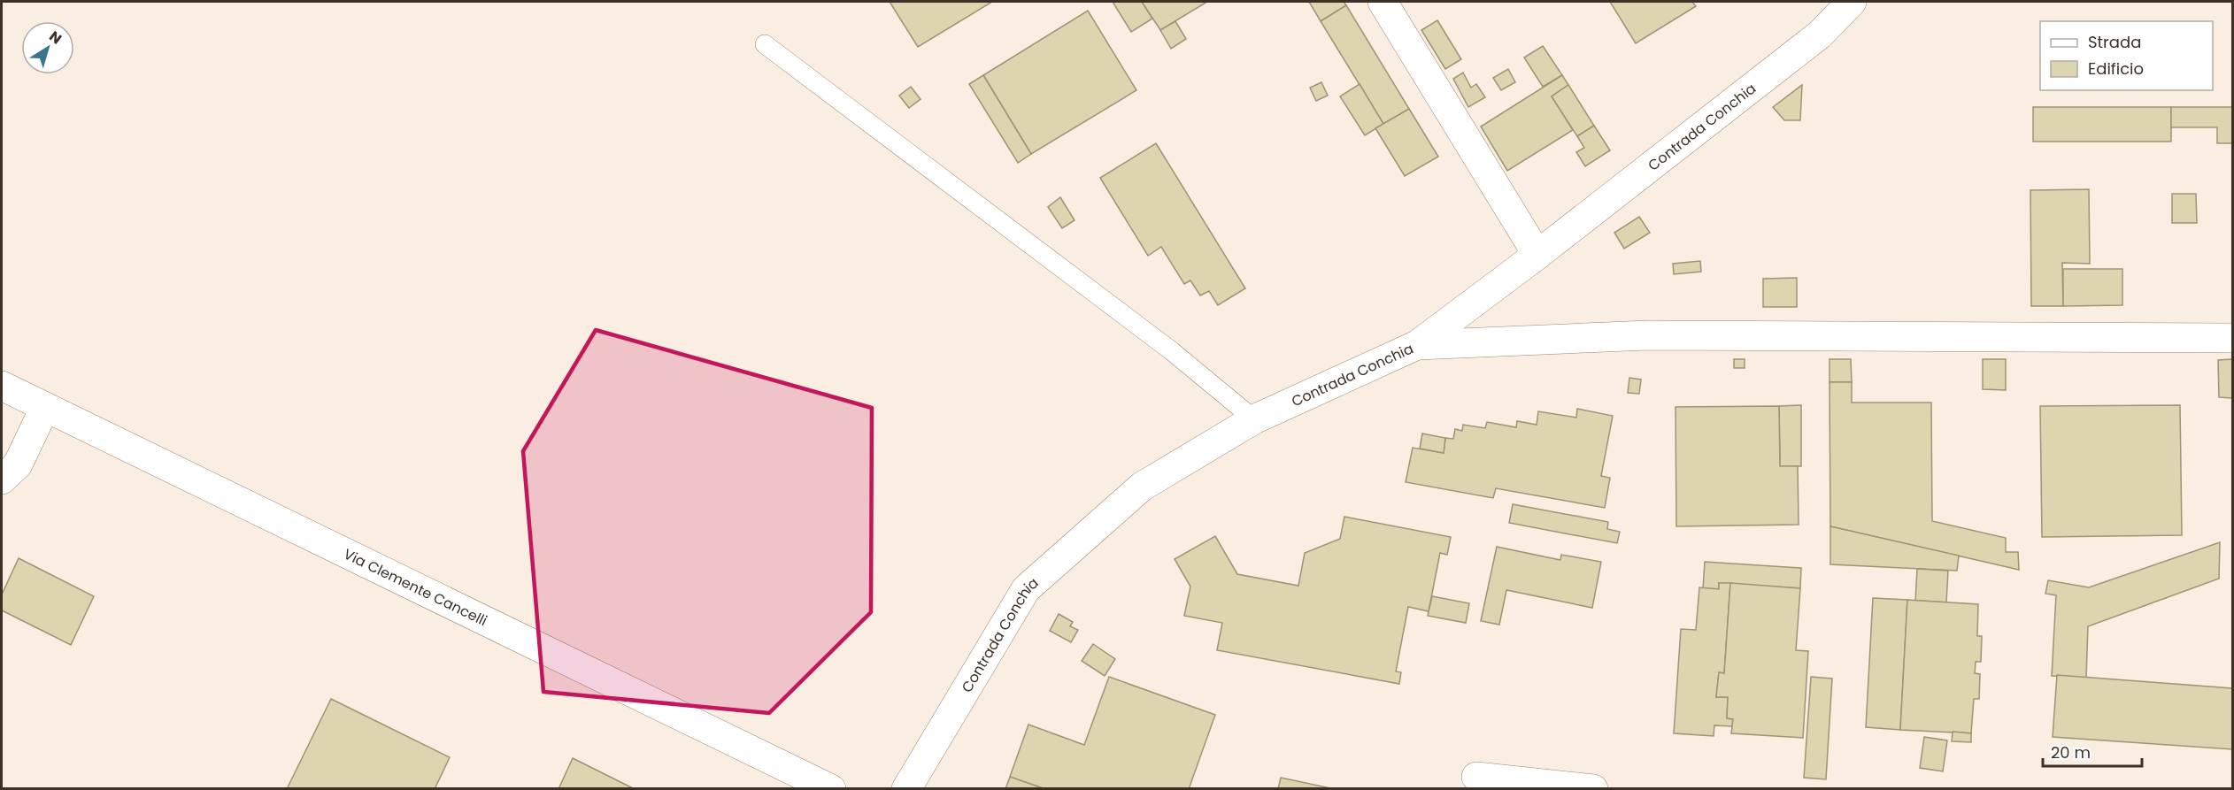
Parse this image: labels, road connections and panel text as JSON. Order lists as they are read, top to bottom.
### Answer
{
  "streets": {
    "street": ["Contrada Conchia", "Via Clemente Cancelli"]
  },
  "legend": ["Strada", "Edificio"],
  "scale_bar": "20 m",
  "north": "top right"
}
